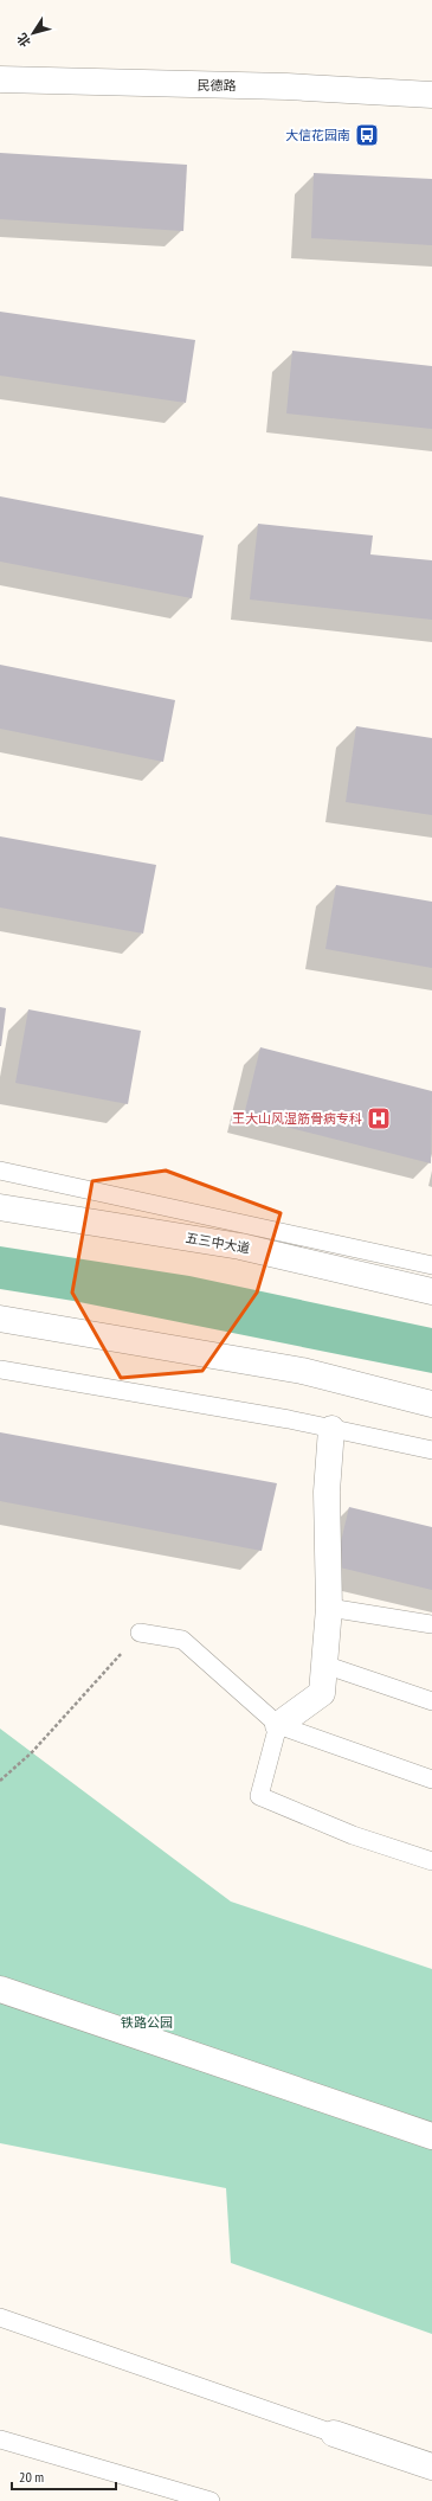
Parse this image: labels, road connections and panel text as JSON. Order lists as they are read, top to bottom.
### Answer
{
  "streets": {
    "street": ["民德路", "五三中大道"]
  },
  "parks": ["铁路公园"],
  "places": {
    "bus stop": ["大信花园南"],
    "hospital": ["王大山风湿筋骨病专科"]
  },
  "scale_bar": "20 m",
  "north": "bottom left"
}
